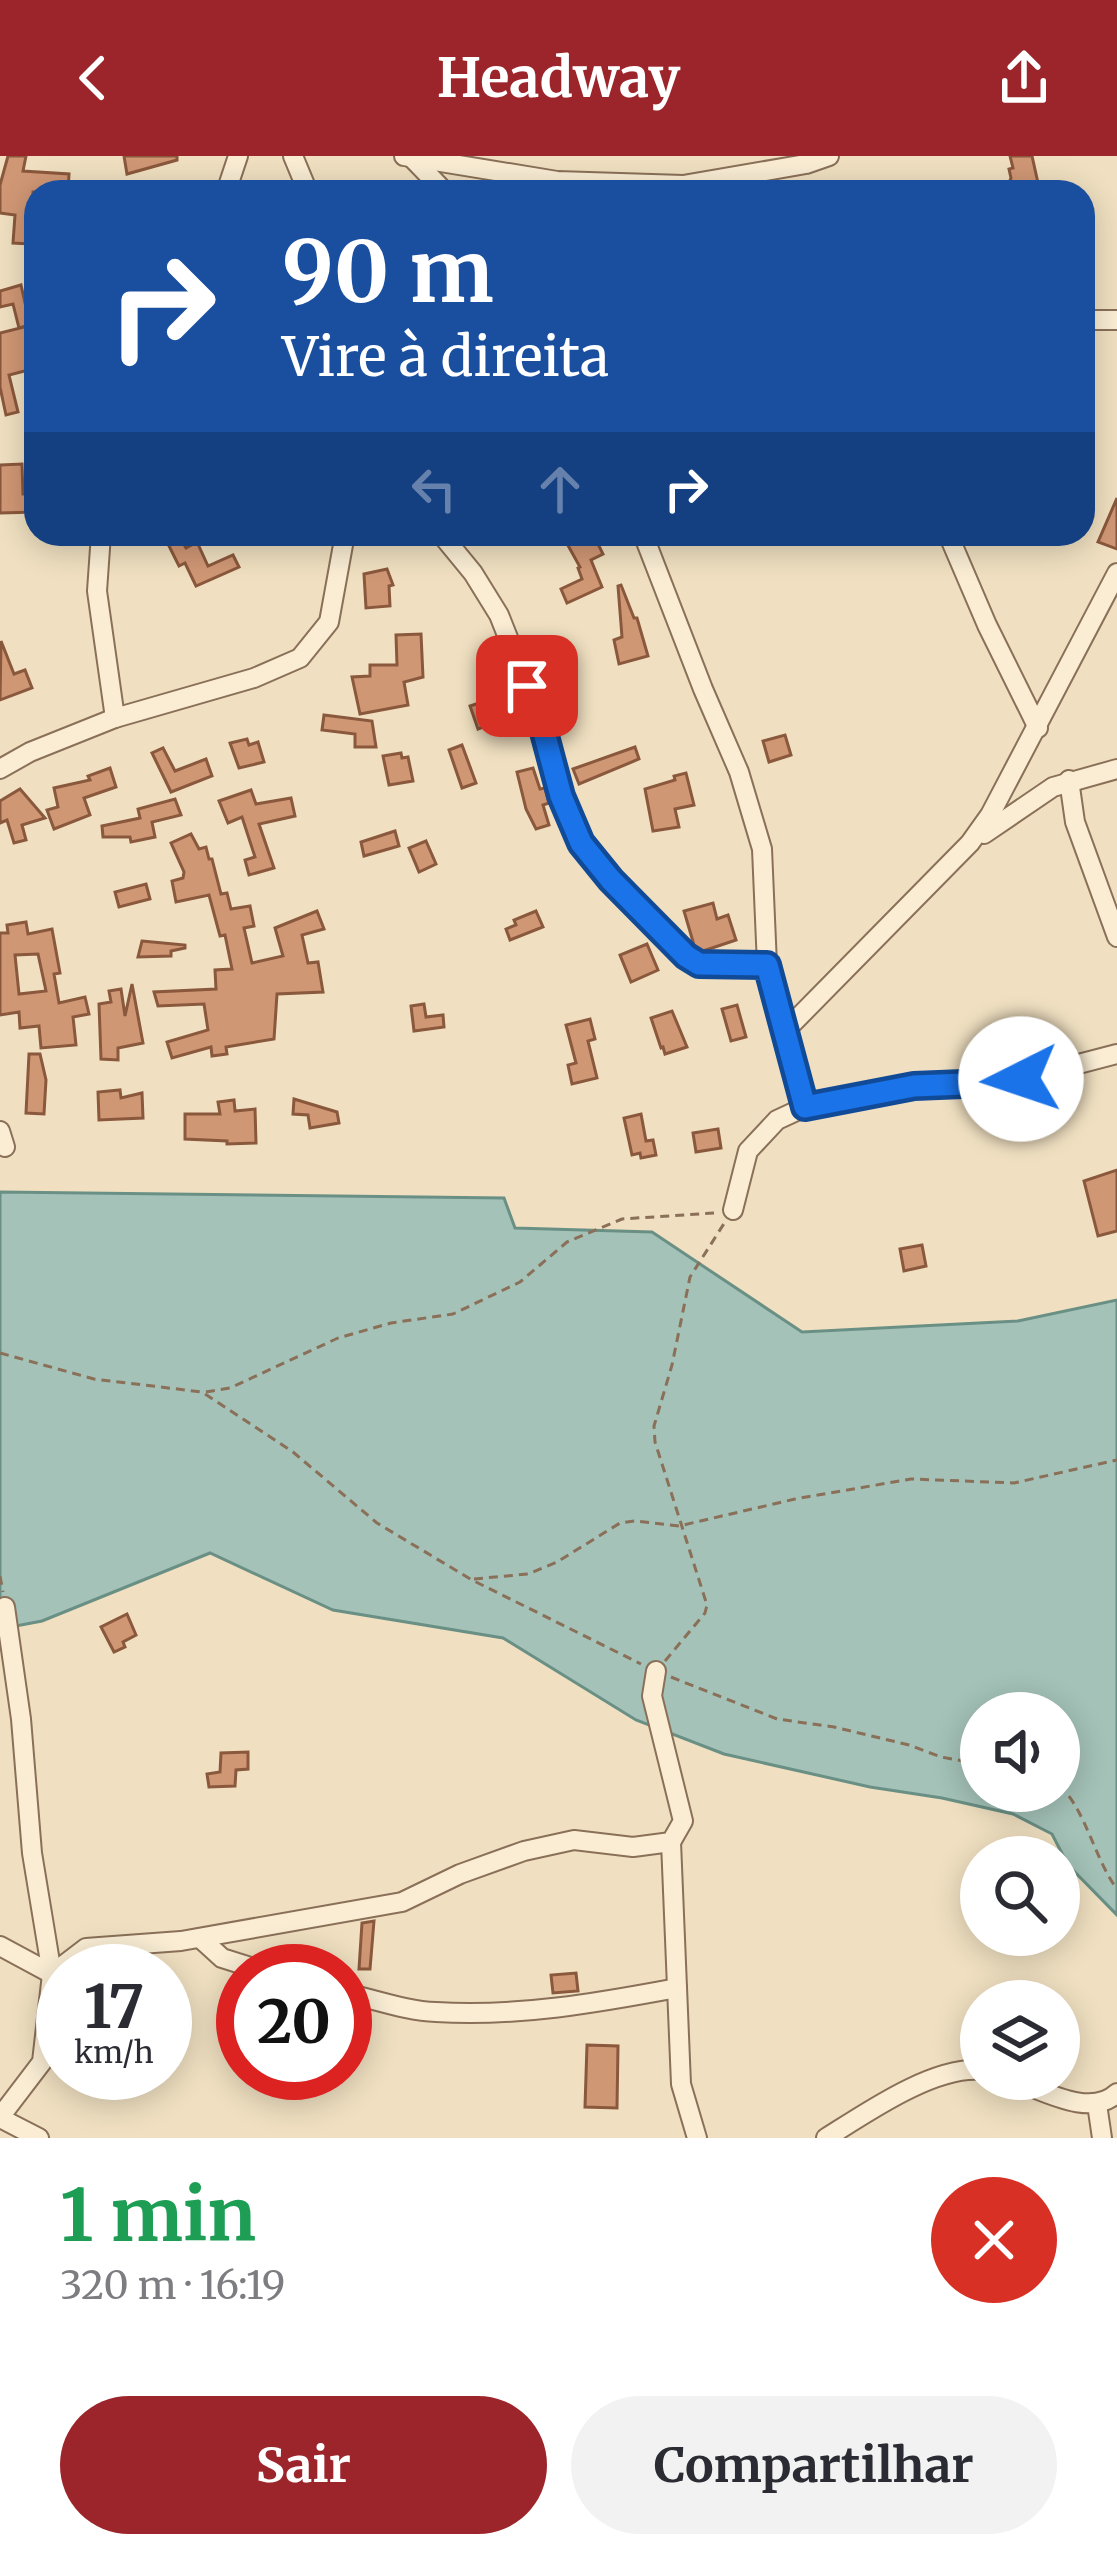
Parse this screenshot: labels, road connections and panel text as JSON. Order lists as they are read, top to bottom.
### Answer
{
  "page": {
    "header": "Headway",
    "turn": ["90 m", "Vire à direita"],
    "speed": "17 km/h",
    "limit": "20",
    "heading": ["1 min", "320 m · 16:19"],
    "buttons": ["Sair", "Compartilhar"]
  }
}
